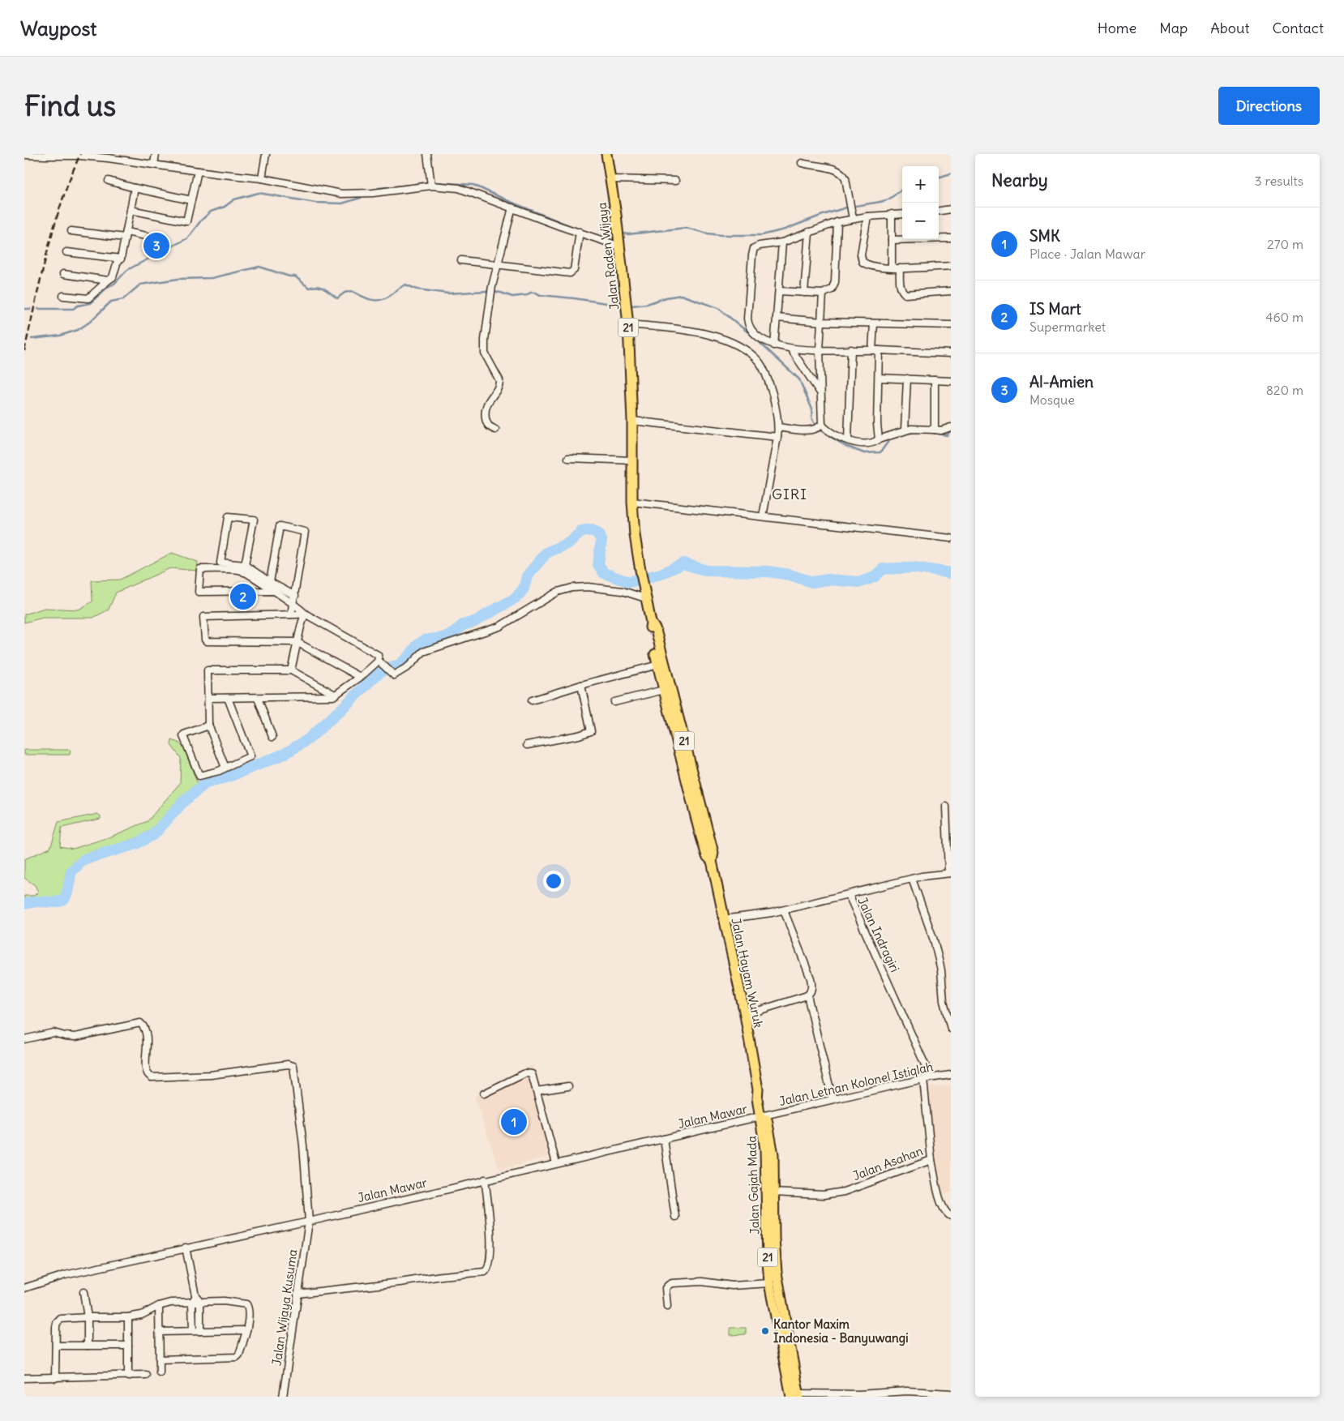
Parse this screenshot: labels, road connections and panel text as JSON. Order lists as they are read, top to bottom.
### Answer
{
  "streets": {
    "highway": [
      "Jalan Raden Wijaya",
      "21",
      "Jalan Hayam Wuruk",
      "Jalan Gajah Mada"
    ],
    "street": [
      "Jalan Indragiri",
      "Jalan Letnan Kolonel Istiqlah",
      "Jalan Mawar",
      "Jalan Asahan",
      "Jalan Wijaya Kusuma"
    ]
  },
  "crossings": [
    ["Jalan Raden Wijaya", "Jalan Hayam Wuruk"],
    ["21", "Jalan Asahan"],
    ["21", "Jalan Gajah Mada"],
    ["Jalan Indragiri", "Jalan Hayam Wuruk"],
    ["Jalan Indragiri", "Jalan Letnan Kolonel Istiqlah"],
    ["Jalan Hayam Wuruk", "Jalan Letnan Kolonel Istiqlah"],
    ["Jalan Hayam Wuruk", "Jalan Mawar"],
    ["Jalan Hayam Wuruk", "Jalan Gajah Mada"],
    ["Jalan Letnan Kolonel Istiqlah", "Jalan Mawar"],
    ["Jalan Letnan Kolonel Istiqlah", "Jalan Asahan"],
    ["Jalan Letnan Kolonel Istiqlah", "Jalan Gajah Mada"],
    ["Jalan Mawar", "Jalan Gajah Mada"],
    ["Jalan Mawar", "Jalan Wijaya Kusuma"],
    ["Jalan Asahan", "Jalan Gajah Mada"]
  ],
  "districts": ["GIRI"],
  "places": ["Kantor Maxim Indonesia - Banyuwangi"],
  "page": {
    "header": "Waypost",
    "nav": [
      "Home",
      "Map",
      "About",
      "Contact"
    ],
    "buttons": "Directions",
    "title": "Find us",
    "heading": ["Nearby", "3 results"],
    "map_buttons": ["+", "−"],
    "list": [
      {
        "mark": "1",
        "name": "SMK",
        "note": "Place · Jalan Mawar",
        "value": "270 m"
      },
      {
        "mark": "2",
        "name": "IS Mart",
        "note": "Supermarket",
        "value": "460 m"
      },
      {
        "mark": "3",
        "name": "Al-Amien",
        "note": "Mosque",
        "value": "820 m"
      }
    ],
    "pins": ["3", "2", "1"]
  }
}
